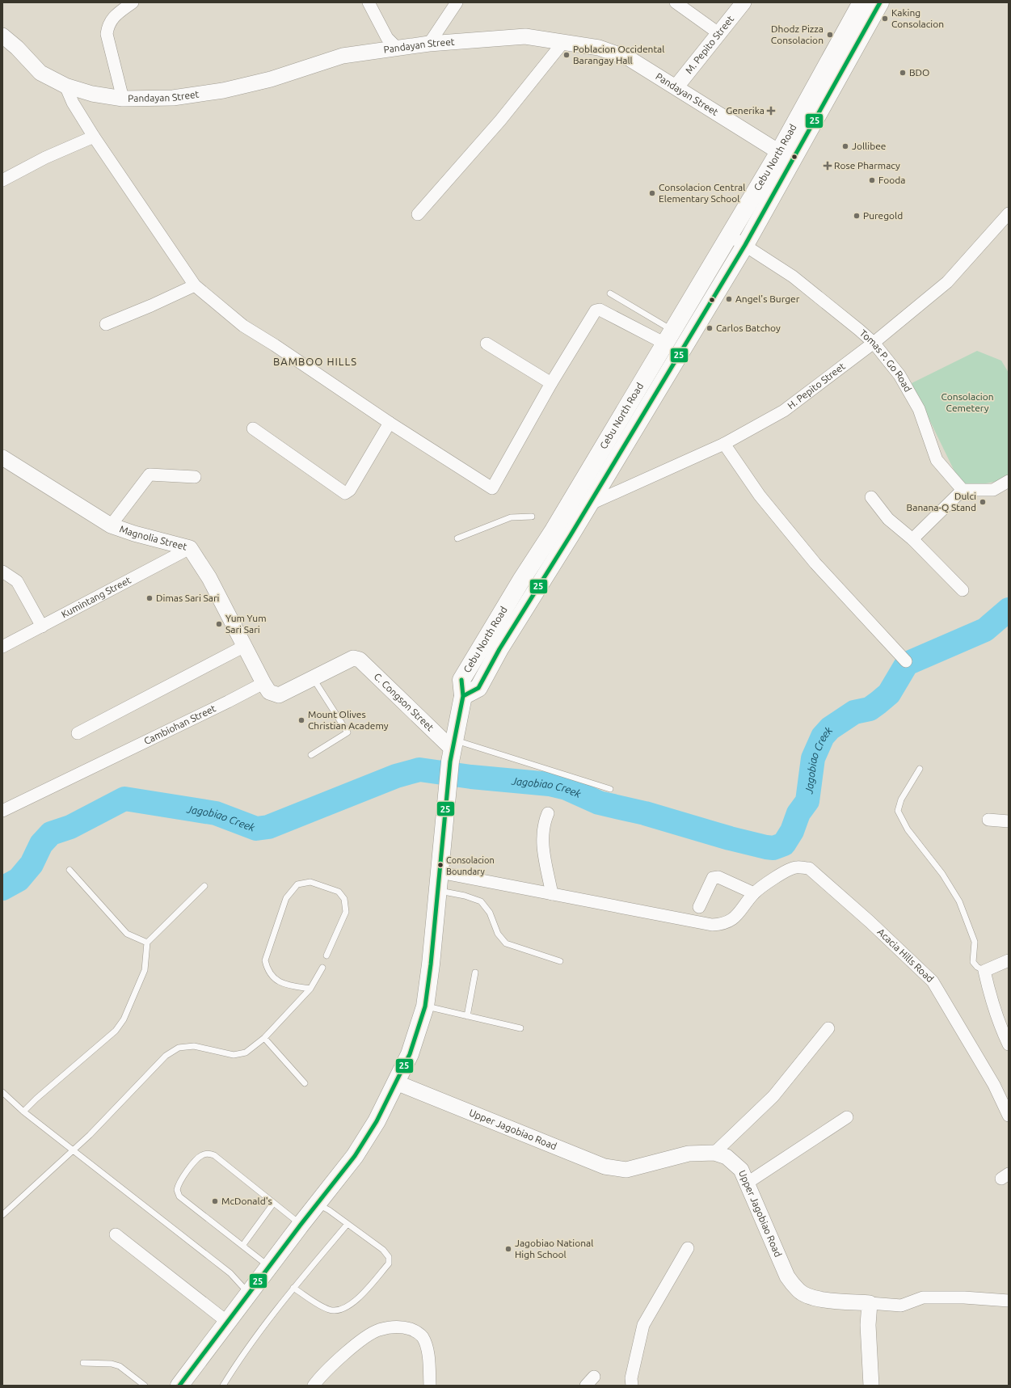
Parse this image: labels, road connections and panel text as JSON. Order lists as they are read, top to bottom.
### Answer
{
  "streets": {
    "main road": ["Cebu North Road"],
    "street": [
      "M. Pepito Street",
      "Pandayan Street",
      "Tomas P. Go Road",
      "H. Pepito Street",
      "Magnolia Street",
      "Kumintang Street",
      "C. Congson Street",
      "Cambiohan Street",
      "Acacia Hills Road",
      "Upper Jagobiao Road"
    ]
  },
  "crossings": [
    ["M. Pepito Street", "Pandayan Street"],
    ["Pandayan Street", "Cebu North Road"],
    ["Cebu North Road", "Tomas P. Go Road"],
    ["Cebu North Road", "H. Pepito Street"],
    ["Tomas P. Go Road", "H. Pepito Street"],
    ["Magnolia Street", "Kumintang Street"],
    ["Magnolia Street", "Cambiohan Street"]
  ],
  "districts": ["BAMBOO HILLS"],
  "water": ["Jagobiao Creek"],
  "parks": ["Consolacion Cemetery"],
  "places": {
    "other": [
      "Kaking Consolacion",
      "Dhodz Pizza Consolacion",
      "Poblacion Occidental Barangay Hall",
      "BDO",
      "Jollibee",
      "Fooda",
      "Consolacion Central Elementary School",
      "Puregold",
      "Angel's Burger",
      "Carlos Batchoy",
      "Dulci Banana-Q Stand",
      "Dimas Sari Sari",
      "Yum Yum Sari Sari",
      "Mount Olives Christian Academy",
      "Consolacion Boundary",
      "McDonald's",
      "Jagobiao National High School"
    ],
    "health": ["Generika", "Rose Pharmacy"]
  },
  "lines": ["transit line 25"]
}
